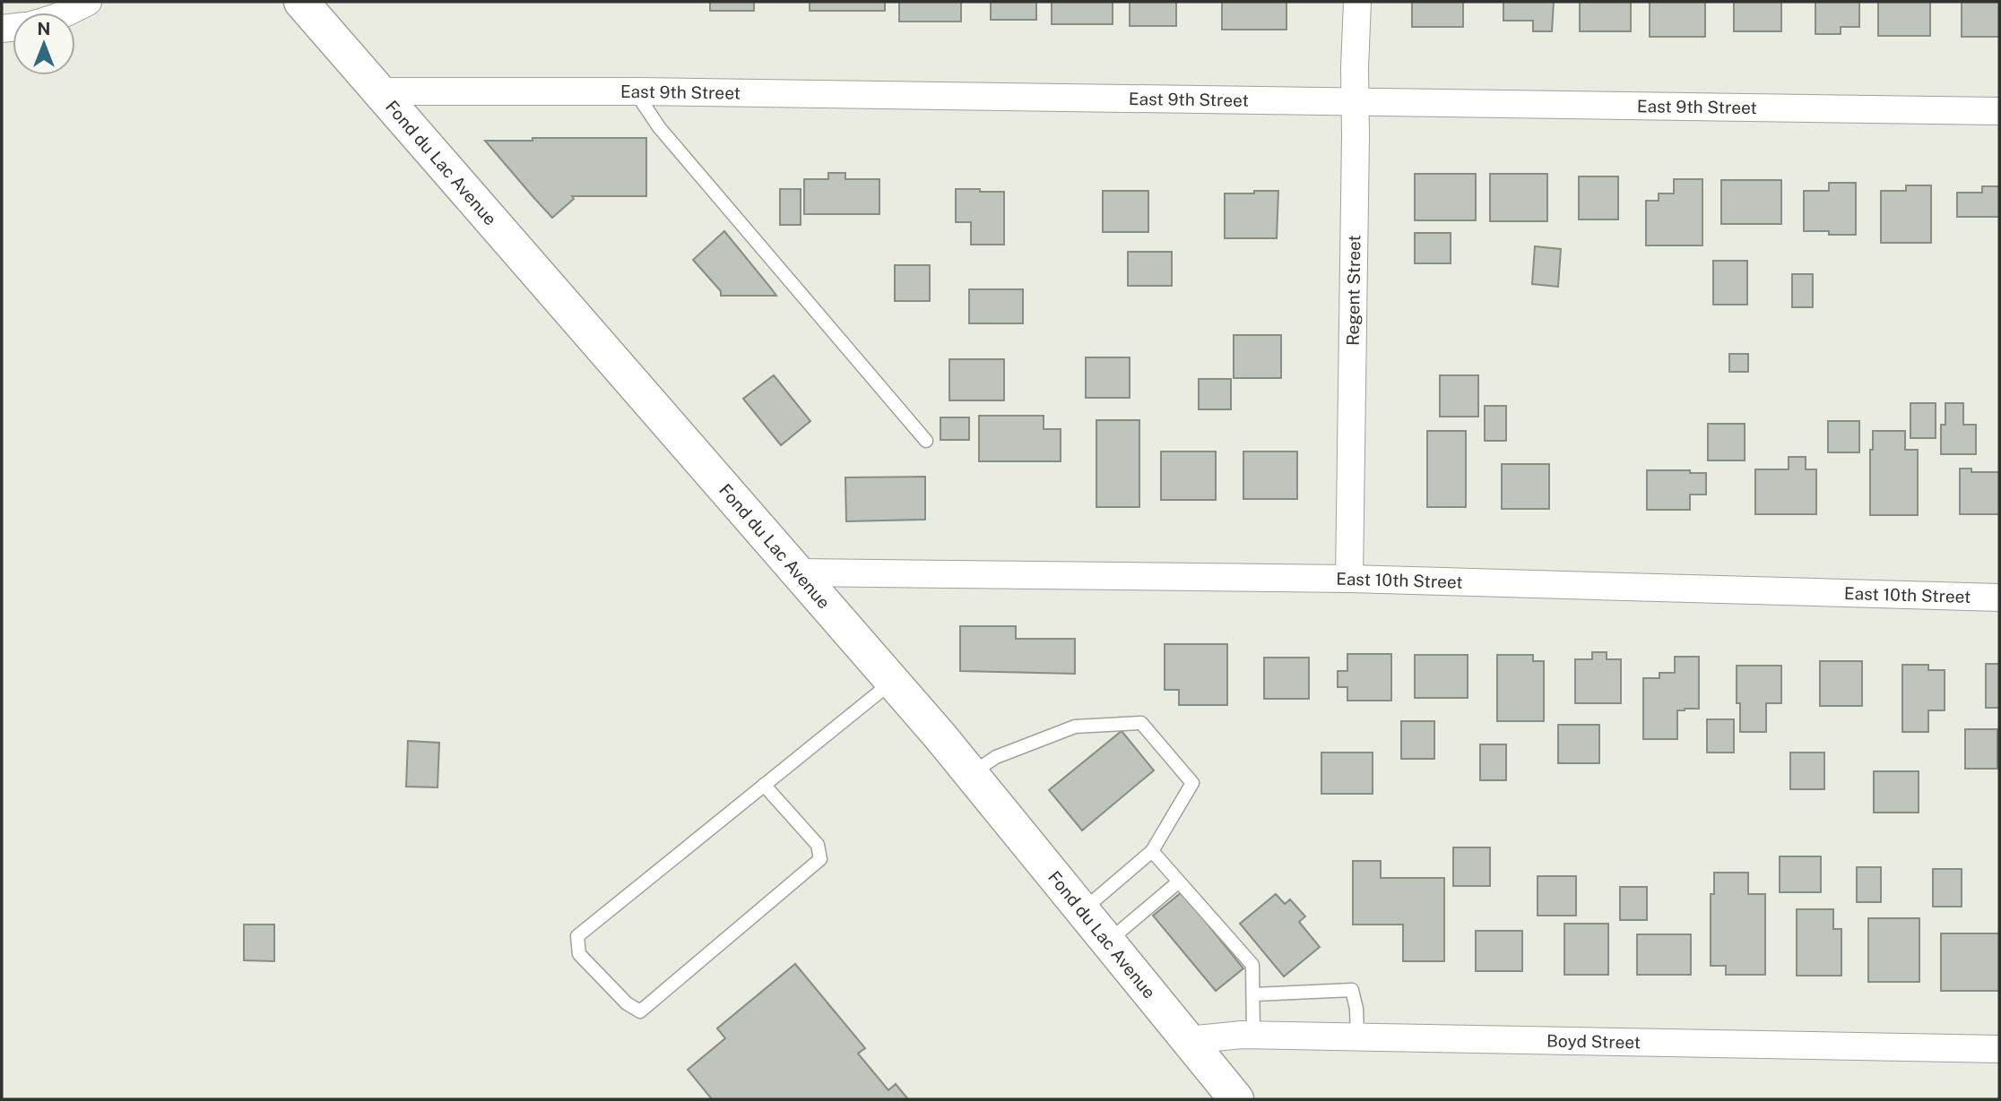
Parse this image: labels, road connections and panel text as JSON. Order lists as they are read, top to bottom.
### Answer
{
  "streets": {
    "main road": ["Fond du Lac Avenue"],
    "street": [
      "East 9th Street",
      "Regent Street",
      "East 10th Street",
      "Boyd Street"
    ]
  },
  "crossings": [
    ["East 9th Street", "Fond du Lac Avenue"],
    ["East 9th Street", "Regent Street"],
    ["Fond du Lac Avenue", "East 10th Street"],
    ["Fond du Lac Avenue", "Boyd Street"],
    ["Regent Street", "East 10th Street"]
  ],
  "north": "top"
}
